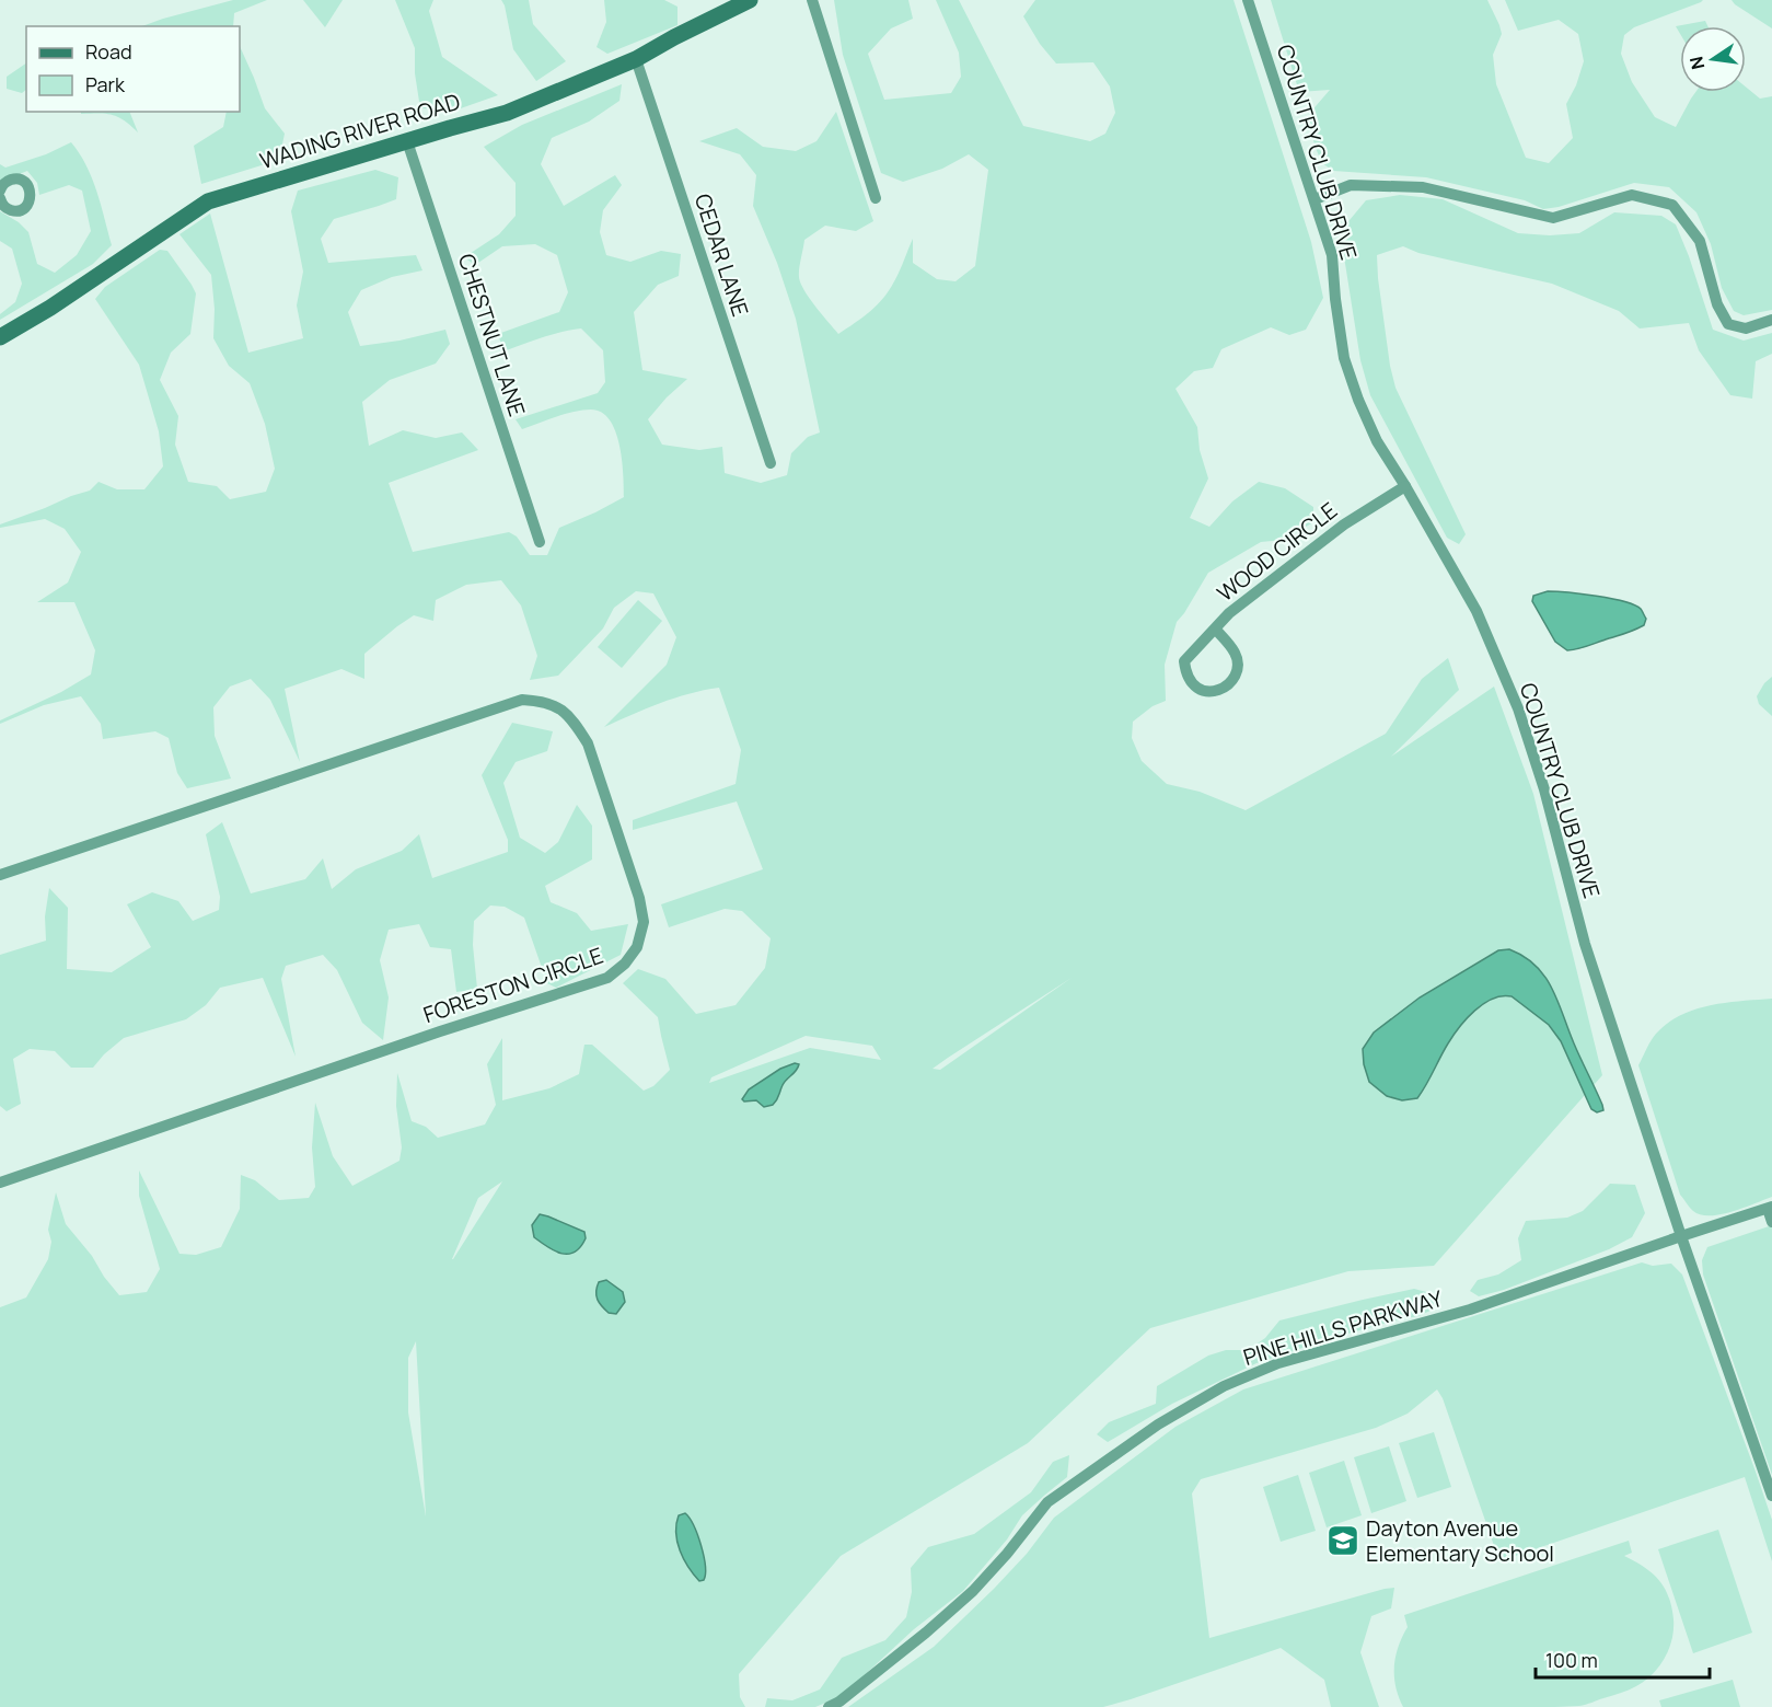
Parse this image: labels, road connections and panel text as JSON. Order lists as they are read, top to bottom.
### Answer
{
  "streets": {
    "main road": ["WADING RIVER ROAD"],
    "street": [
      "COUNTRY CLUB DRIVE",
      "CEDAR LANE",
      "CHESTNUT LANE",
      "WOOD CIRCLE",
      "FORESTON CIRCLE",
      "PINE HILLS PARKWAY"
    ]
  },
  "crossings": [
    ["WADING RIVER ROAD", "CEDAR LANE"],
    ["WADING RIVER ROAD", "CHESTNUT LANE"],
    ["COUNTRY CLUB DRIVE", "WOOD CIRCLE"],
    ["COUNTRY CLUB DRIVE", "PINE HILLS PARKWAY"]
  ],
  "places": {
    "school or university": ["Dayton Avenue Elementary School"]
  },
  "legend": ["Road", "Park"],
  "scale_bar": "100 m",
  "north": "left"
}
